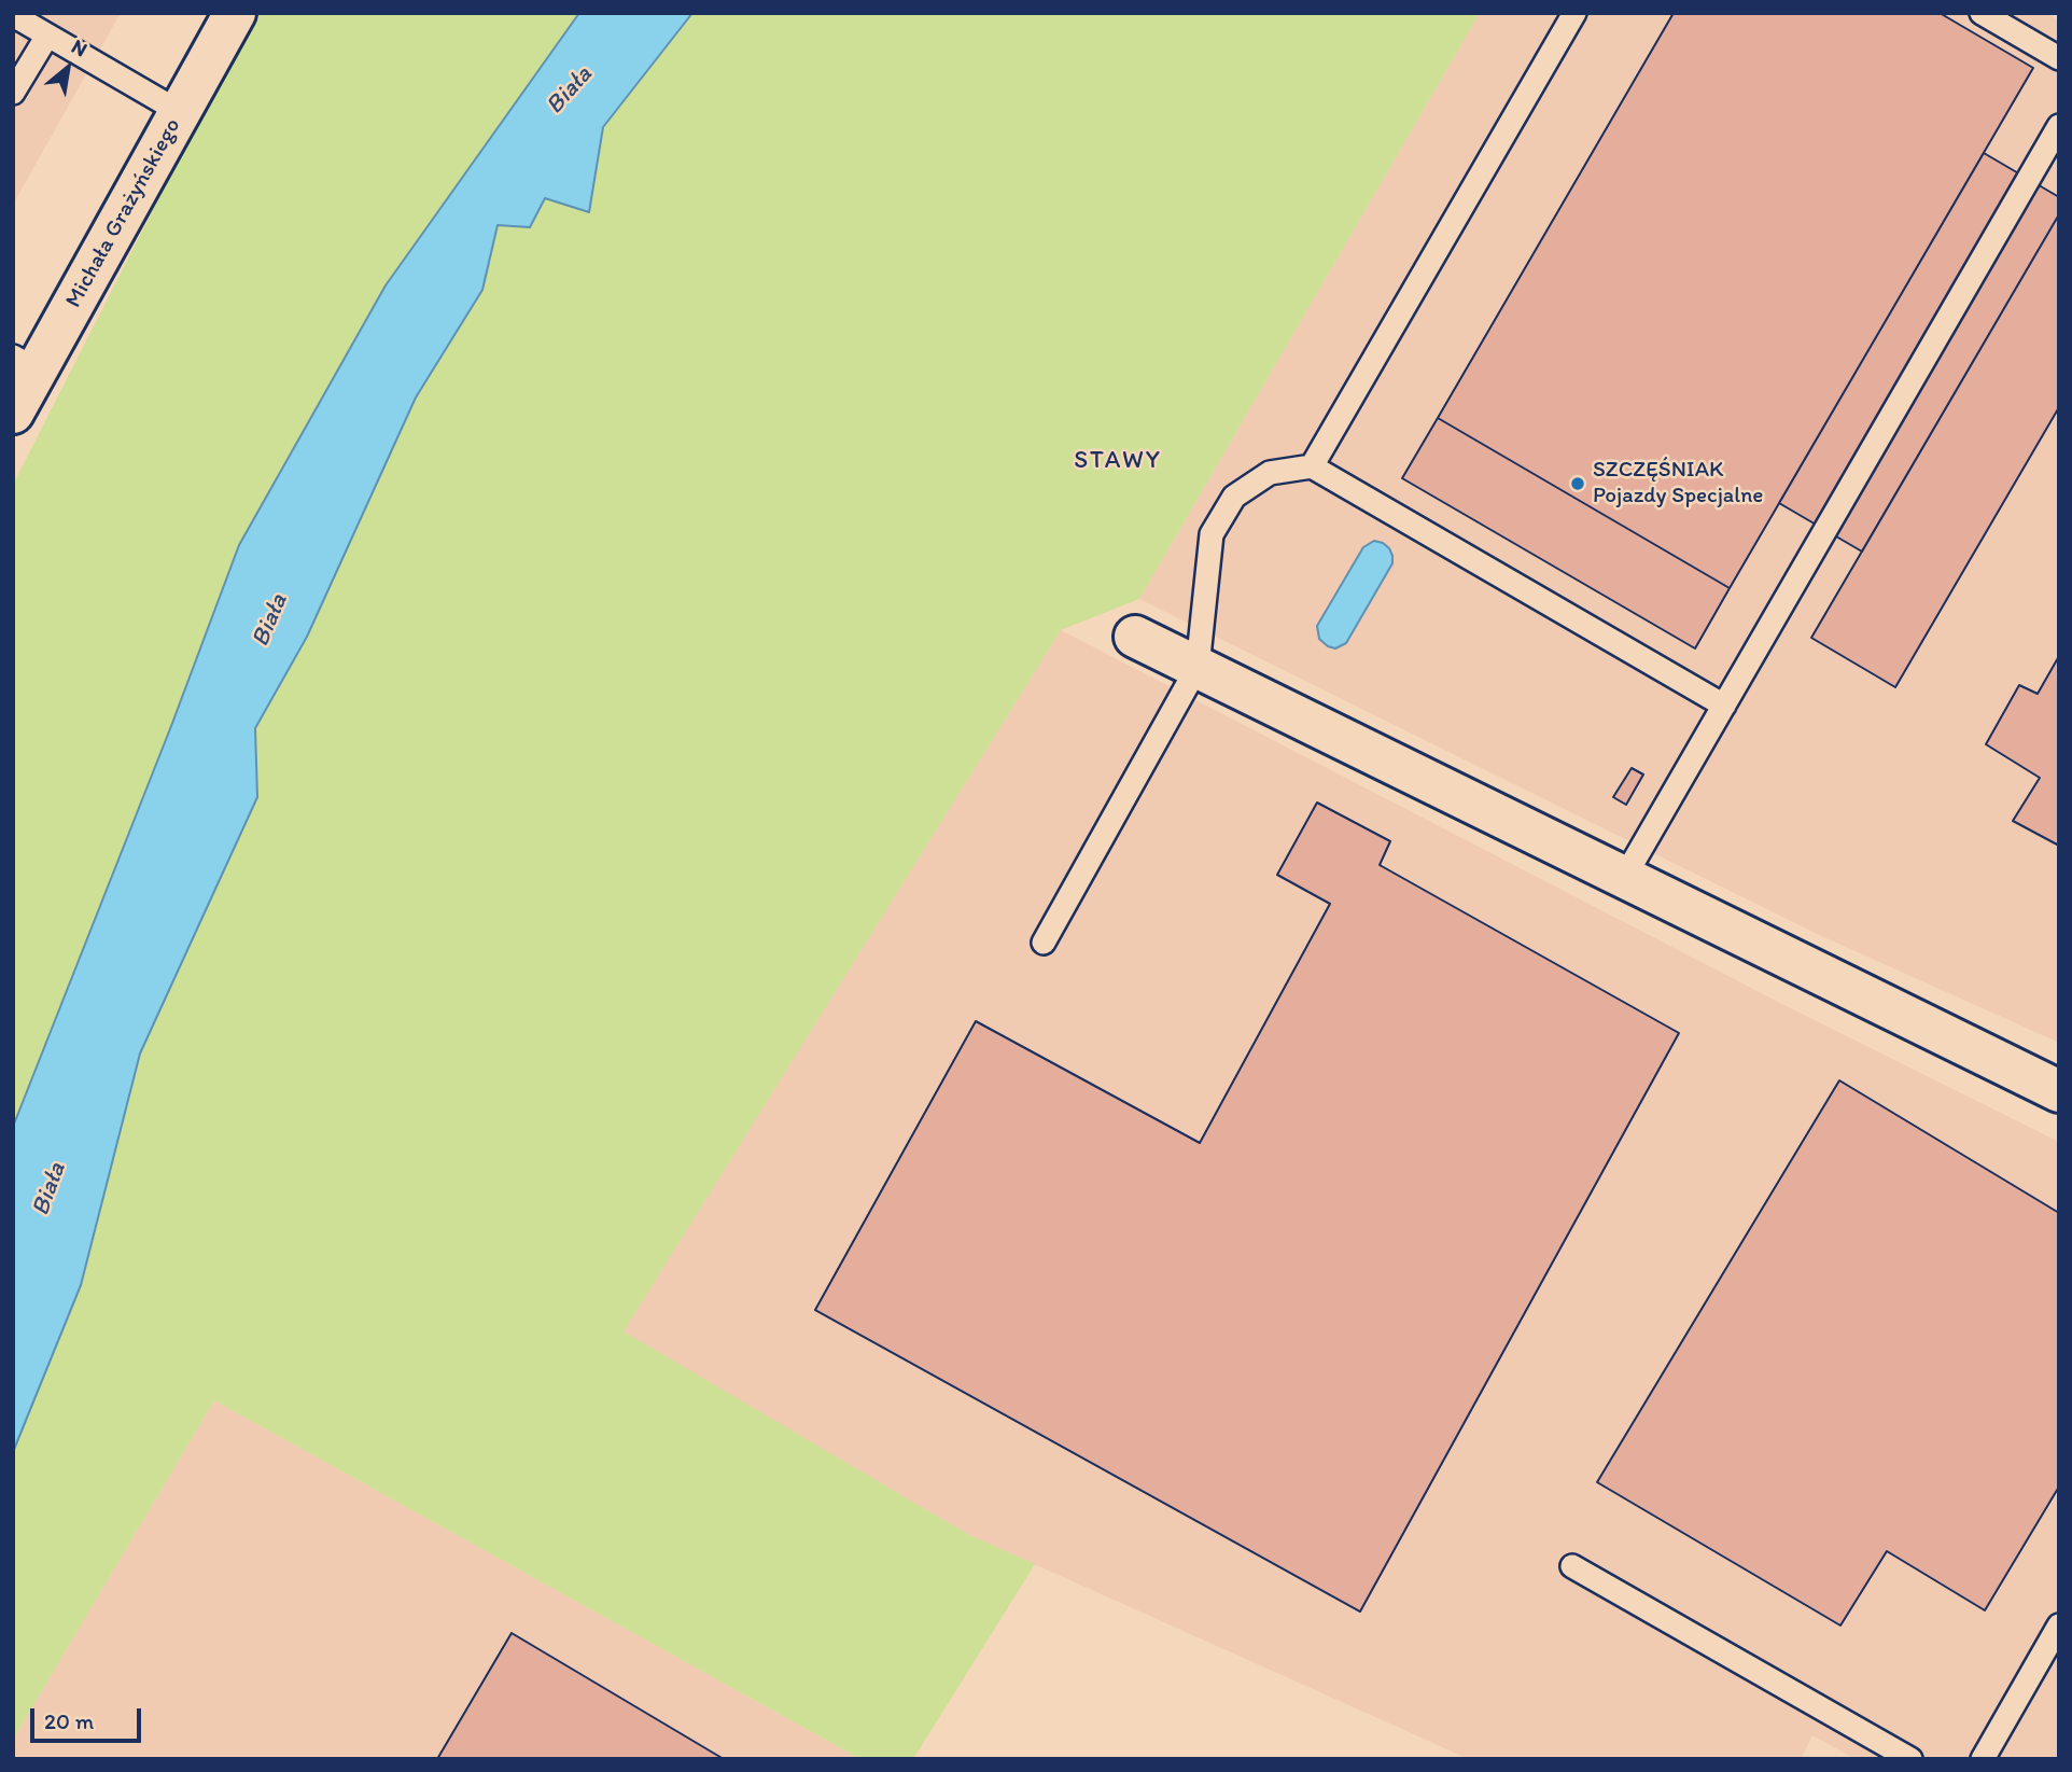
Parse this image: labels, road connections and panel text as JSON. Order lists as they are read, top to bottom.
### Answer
{
  "streets": {
    "street": ["Michała Grażyńskiego"]
  },
  "districts": ["STAWY"],
  "water": ["Biała"],
  "places": ["SZCZĘŚNIAK Pojazdy Specjalne"],
  "scale_bar": "20 m",
  "north": "top right"
}
